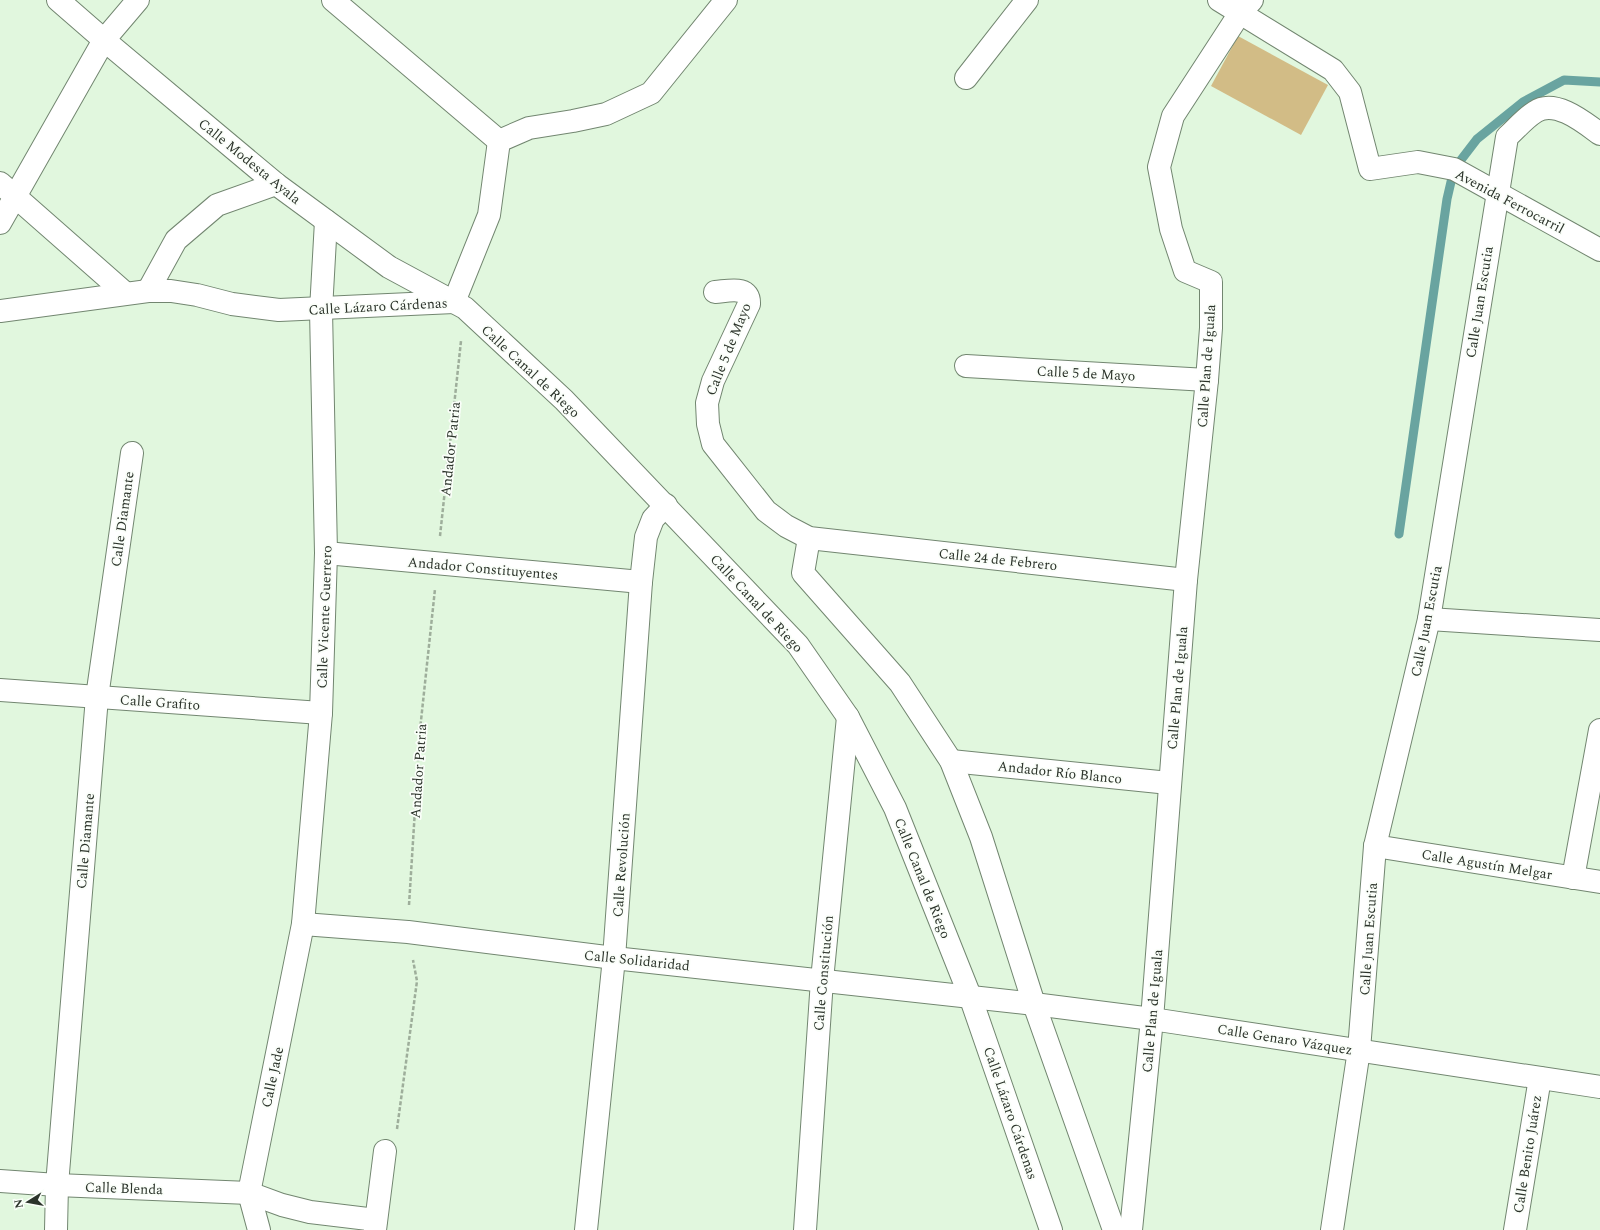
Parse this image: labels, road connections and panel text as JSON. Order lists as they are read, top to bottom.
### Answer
{
  "streets": {
    "street": [
      "Calle Modesta Ayala",
      "Avenida Ferrocarril",
      "Calle Juan Escutia",
      "Calle Lázaro Cárdenas",
      "Calle 5 de Mayo",
      "Calle Plan de Iguala",
      "Calle Canal de Riego",
      "Calle Diamante",
      "Calle 24 de Febrero",
      "Andador Constituyentes",
      "Calle Vicente Guerrero",
      "Calle Grafito",
      "Andador Río Blanco",
      "Calle Agustín Melgar",
      "Calle Revolución",
      "Calle Solidaridad",
      "Calle Constitución",
      "Calle Genaro Vázquez",
      "Calle Jade",
      "Calle Benito Juárez",
      "Calle Blenda"
    ],
    "path": ["Andador Patria"]
  },
  "crossings": [
    ["Calle Modesta Ayala", "Calle Lázaro Cárdenas"],
    ["Calle Modesta Ayala", "Calle Canal de Riego"],
    ["Calle Modesta Ayala", "Andador Patria"],
    ["Calle Modesta Ayala", "Calle Vicente Guerrero"],
    ["Avenida Ferrocarril", "Calle Juan Escutia"],
    ["Avenida Ferrocarril", "Calle Plan de Iguala"],
    ["Calle Juan Escutia", "Calle Agustín Melgar"],
    ["Calle Juan Escutia", "Calle Genaro Vázquez"],
    ["Calle Lázaro Cárdenas", "Calle Canal de Riego"],
    ["Calle Lázaro Cárdenas", "Andador Patria"],
    ["Calle Lázaro Cárdenas", "Calle Vicente Guerrero"],
    ["Calle Lázaro Cárdenas", "Calle Solidaridad"],
    ["Calle Lázaro Cárdenas", "Calle Genaro Vázquez"],
    ["Calle 5 de Mayo", "Calle Plan de Iguala"],
    ["Calle 5 de Mayo", "Calle 24 de Febrero"],
    ["Calle Plan de Iguala", "Calle 24 de Febrero"],
    ["Calle Plan de Iguala", "Andador Río Blanco"],
    ["Calle Plan de Iguala", "Calle Genaro Vázquez"],
    ["Calle Canal de Riego", "Andador Patria"],
    ["Calle Canal de Riego", "Calle Revolución"],
    ["Calle Canal de Riego", "Calle Solidaridad"],
    ["Calle Canal de Riego", "Calle Constitución"],
    ["Calle Canal de Riego", "Calle Genaro Vázquez"],
    ["Andador Patria", "Andador Constituyentes"],
    ["Andador Patria", "Calle Solidaridad"],
    ["Calle Diamante", "Calle Grafito"],
    ["Calle Diamante", "Calle Blenda"],
    ["Andador Constituyentes", "Calle Vicente Guerrero"],
    ["Andador Constituyentes", "Calle Revolución"],
    ["Calle Vicente Guerrero", "Calle Grafito"],
    ["Calle Vicente Guerrero", "Calle Solidaridad"],
    ["Calle Vicente Guerrero", "Calle Jade"],
    ["Calle Revolución", "Calle Solidaridad"],
    ["Calle Solidaridad", "Calle Constitución"],
    ["Calle Solidaridad", "Calle Genaro Vázquez"],
    ["Calle Solidaridad", "Calle Jade"],
    ["Calle Genaro Vázquez", "Calle Benito Juárez"],
    ["Calle Jade", "Calle Blenda"]
  ],
  "north": "left"
}
